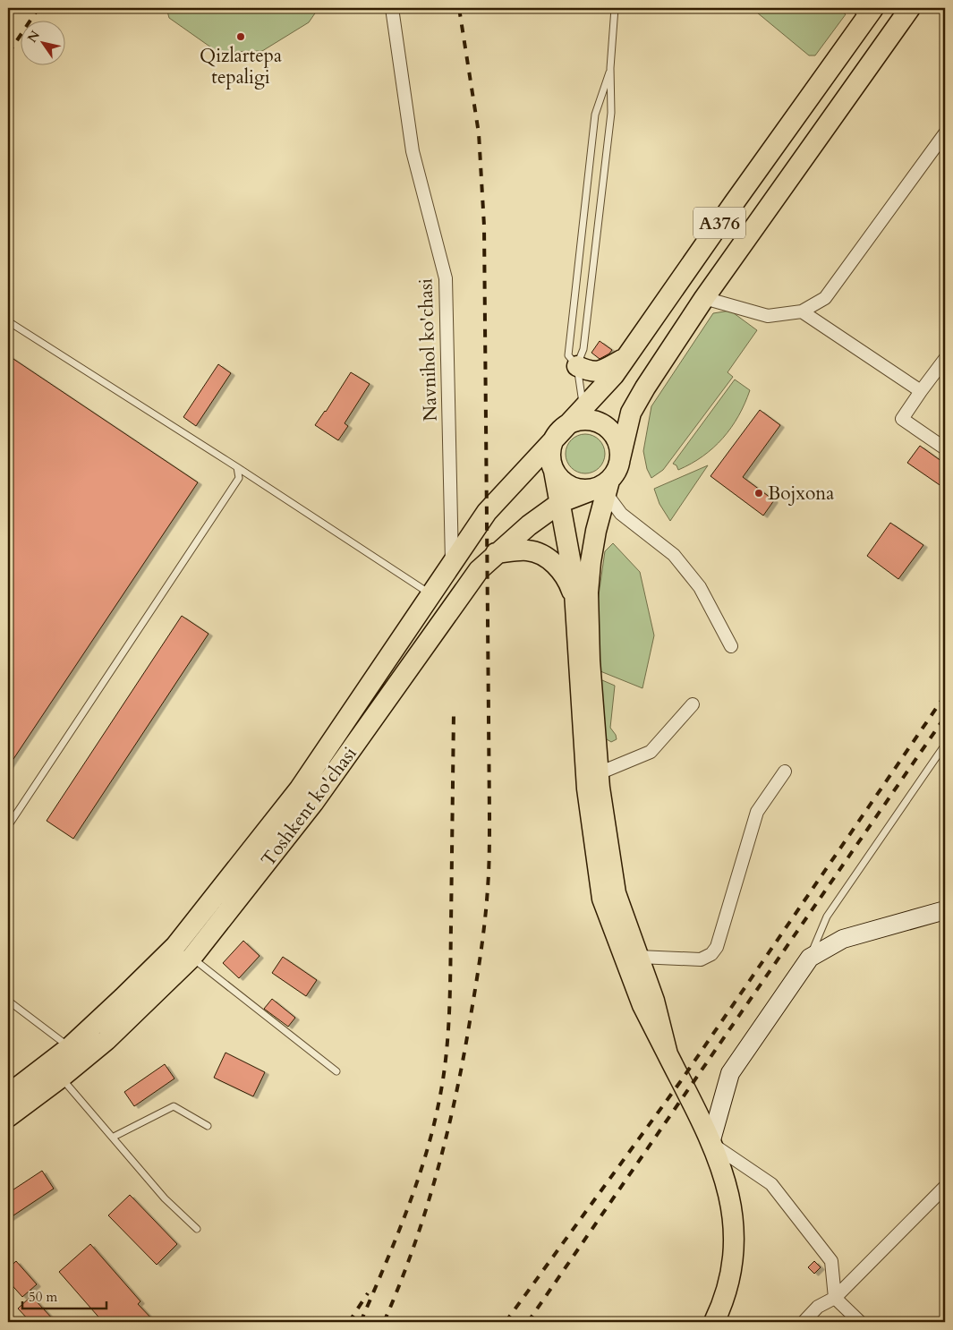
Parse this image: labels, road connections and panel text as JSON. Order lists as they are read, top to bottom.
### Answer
{
  "streets": {
    "main road": ["A376", "Toshkent ko'chasi"],
    "street": ["Navnihol ko'chasi"]
  },
  "crossings": [
    ["A376", "Toshkent ko'chasi"],
    ["Navnihol ko'chasi", "Toshkent ko'chasi"]
  ],
  "places": ["Qizlartepa tepaligi", "Bojxona"],
  "scale_bar": "50 m",
  "north": "top left"
}
